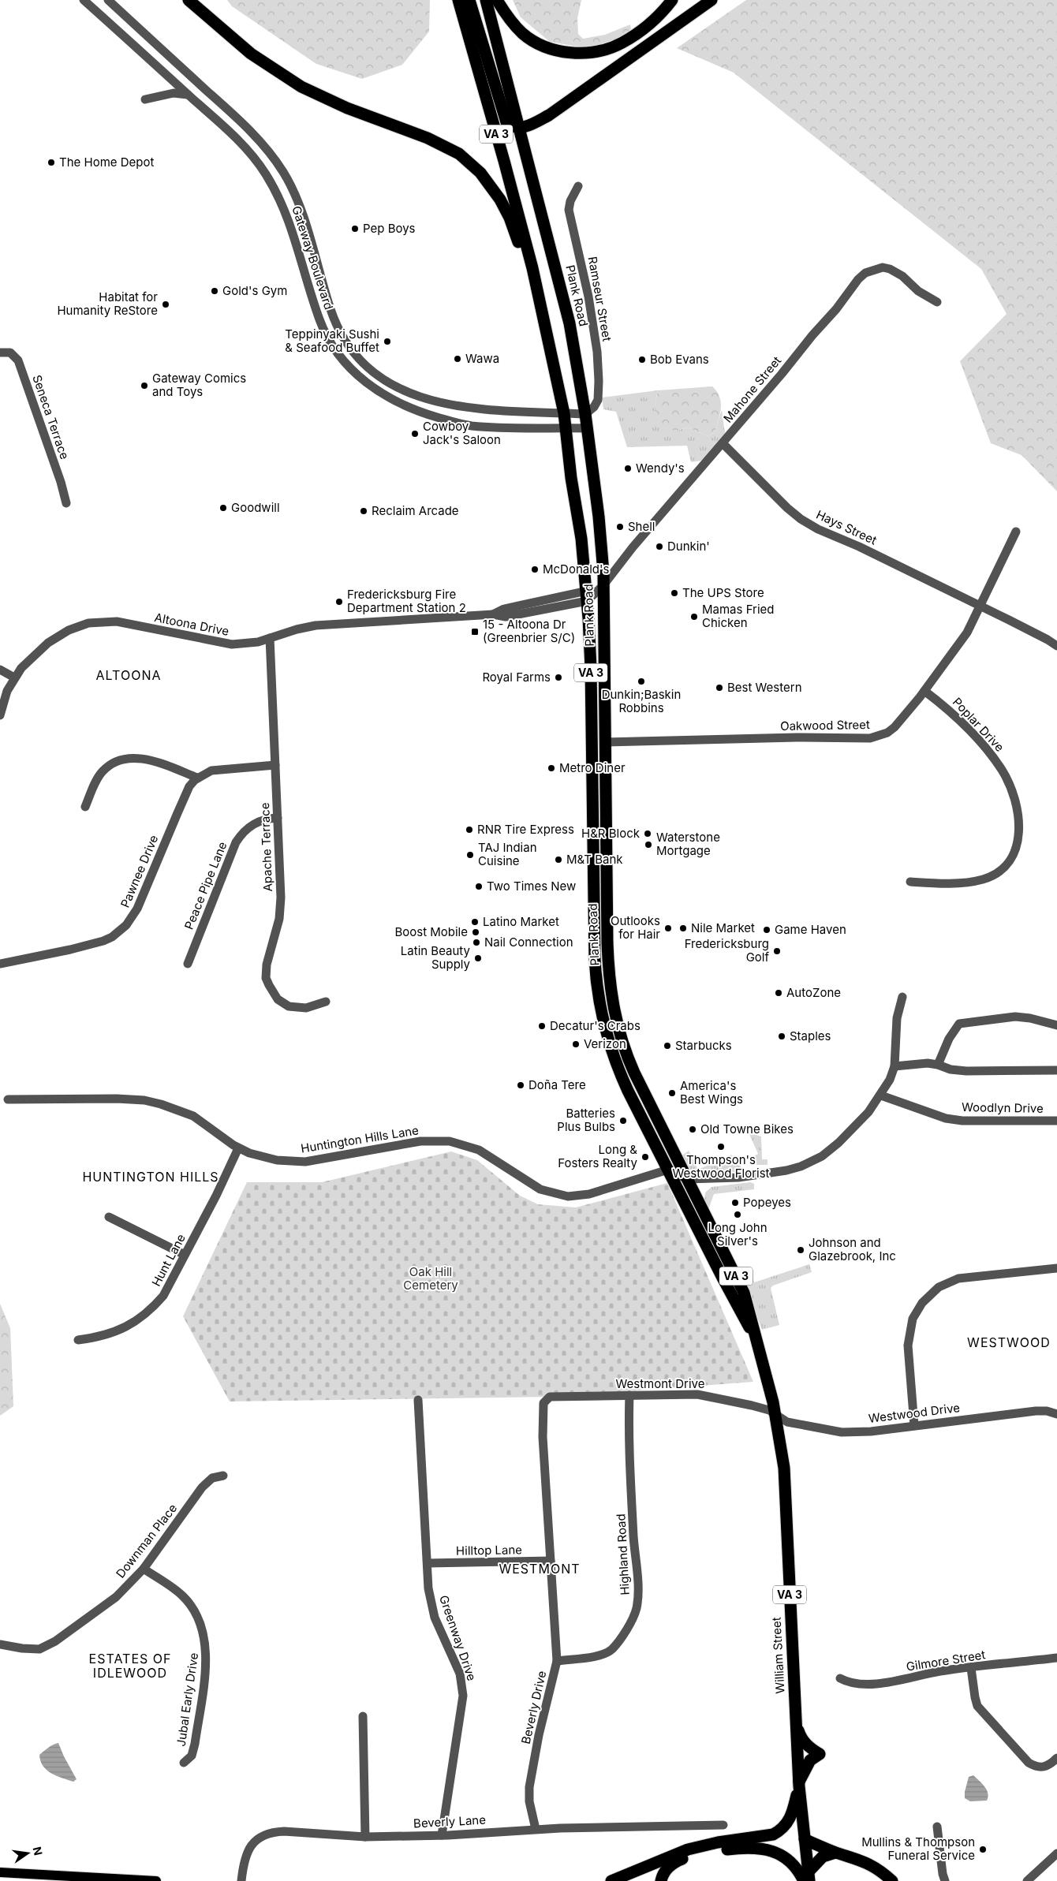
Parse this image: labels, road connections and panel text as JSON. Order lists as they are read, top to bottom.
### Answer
{
  "streets": {
    "highway": ["VA 3", "Plank Road", "William Street"],
    "street": [
      "Gateway Boulevard",
      "Ramseur Street",
      "Mahone Street",
      "Seneca Terrace",
      "Hays Street",
      "Altoona Drive",
      "Poplar Drive",
      "Oakwood Street",
      "Apache Terrace",
      "Pawnee Drive",
      "Peace Pipe Lane",
      "Woodlyn Drive",
      "Huntington Hills Lane",
      "Hunt Lane",
      "Westmont Drive",
      "Westwood Drive",
      "Downman Place",
      "Hilltop Lane",
      "Highland Road",
      "Greenway Drive",
      "Gilmore Street",
      "Jubal Early Drive",
      "Beverly Drive",
      "Beverly Lane"
    ]
  },
  "crossings": [
    ["Gateway Boulevard", "Plank Road"],
    ["Gateway Boulevard", "Ramseur Street"],
    ["Plank Road", "Ramseur Street"],
    ["Plank Road", "Mahone Street"],
    ["Plank Road", "Altoona Drive"],
    ["Plank Road", "Oakwood Street"],
    ["Plank Road", "Huntington Hills Lane"],
    ["Plank Road", "William Street"],
    ["Mahone Street", "Hays Street"],
    ["Hays Street", "Oakwood Street"],
    ["Altoona Drive", "Apache Terrace"],
    ["Poplar Drive", "Oakwood Street"],
    ["Apache Terrace", "Peace Pipe Lane"],
    ["Huntington Hills Lane", "Hunt Lane"],
    ["Huntington Hills Lane", "William Street"],
    ["Westmont Drive", "Westwood Drive"],
    ["Westmont Drive", "Highland Road"],
    ["Westmont Drive", "William Street"],
    ["Westmont Drive", "Beverly Drive"],
    ["Westwood Drive", "William Street"],
    ["Downman Place", "Jubal Early Drive"],
    ["Hilltop Lane", "Greenway Drive"],
    ["Hilltop Lane", "Beverly Drive"],
    ["Highland Road", "Beverly Drive"],
    ["Greenway Drive", "Beverly Lane"],
    ["Beverly Drive", "Beverly Lane"]
  ],
  "districts": [
    "ALTOONA",
    "HUNTINGTON HILLS",
    "WESTWOOD",
    "WESTMONT",
    "ESTATES OF IDLEWOOD"
  ],
  "parks": ["Oak Hill Cemetery"],
  "places": {
    "other": [
      "The Home Depot",
      "Pep Boys",
      "Gold's Gym",
      "Habitat for Humanity ReStore",
      "Teppinyaki Sushi & Seafood Buffet",
      "Wawa",
      "Bob Evans",
      "Gateway Comics and Toys",
      "Cowboy Jack's Saloon",
      "Wendy's",
      "Goodwill",
      "Reclaim Arcade",
      "Shell",
      "Dunkin'",
      "McDonald's",
      "The UPS Store",
      "Fredericksburg Fire Department Station 2",
      "Mamas Fried Chicken",
      "Royal Farms",
      "Dunkin;Baskin Robbins",
      "Best Western",
      "Metro Diner",
      "RNR Tire Express",
      "H&R Block",
      "Waterstone Mortgage",
      "TAJ Indian Cuisine",
      "M&T Bank",
      "Two Times New",
      "Latino Market",
      "Outlooks for Hair",
      "Nile Market",
      "Game Haven",
      "Boost Mobile",
      "Nail Connection",
      "Fredericksburg Golf",
      "Latin Beauty Supply",
      "AutoZone",
      "Decatur's Crabs",
      "Staples",
      "Verizon",
      "Starbucks",
      "Doña Tere",
      "America's Best Wings",
      "Batteries Plus Bulbs",
      "Old Towne Bikes",
      "Thompson's Westwood Florist",
      "Long & Fosters Realty",
      "Popeyes",
      "Long John Silver's",
      "Johnson and Glazebrook, Inc",
      "Mullins & Thompson Funeral Service"
    ],
    "transit": ["15 - Altoona Dr (Greenbrier S/C)"]
  },
  "north": "right"
}
